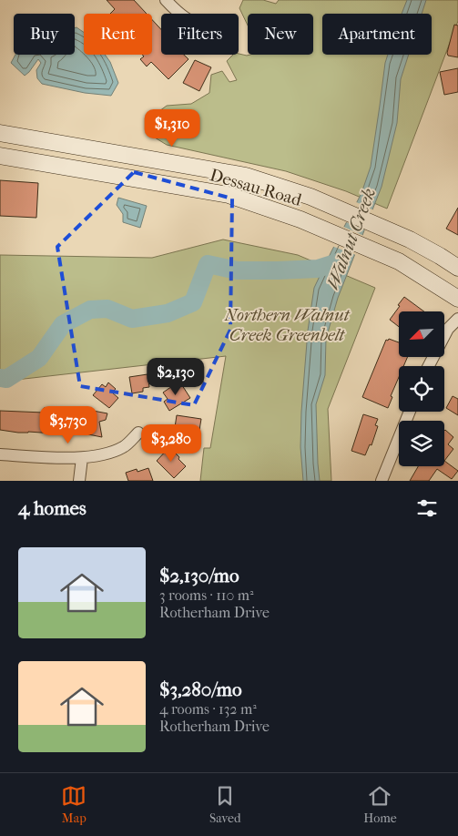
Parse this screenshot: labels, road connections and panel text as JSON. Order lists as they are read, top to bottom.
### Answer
{
  "streets": {
    "main road": ["Dessau Road"]
  },
  "water": ["Walnut Creek"],
  "parks": ["Northern Walnut Creek Greenbelt"],
  "north": "bottom left",
  "page": {
    "chip": [
      "Buy",
      "Rent",
      "Filters",
      "New",
      "Apartment"
    ],
    "price": [
      "$1,310",
      "$2,130",
      "$3,730",
      "$3,280"
    ],
    "heading": "4 homes",
    "list": [
      {
        "name": "$2,130/mo",
        "note": "3 rooms · 110 m² · Rotherham Drive"
      },
      {
        "name": "$3,280/mo",
        "note": "4 rooms · 132 m² · Rotherham Drive"
      }
    ],
    "tabs": ["Map", "Saved", "Home"]
  }
}
